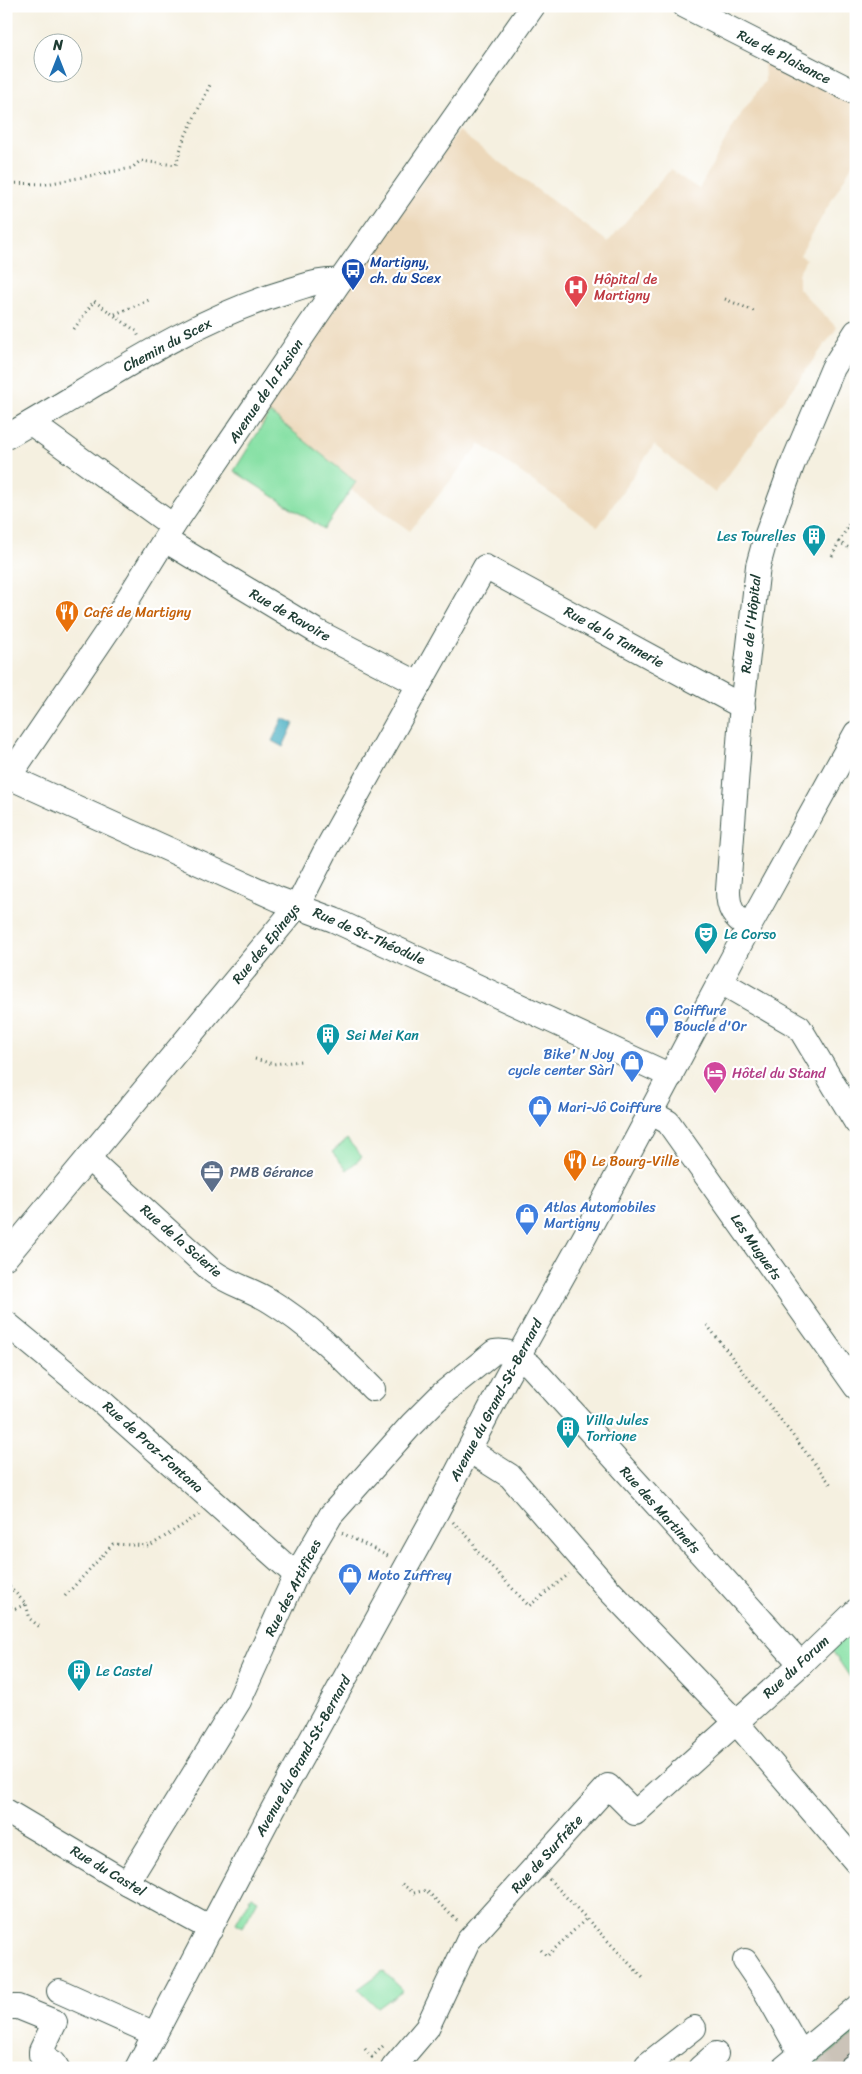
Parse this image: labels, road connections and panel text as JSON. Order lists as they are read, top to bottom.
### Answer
{
  "streets": {
    "street": [
      "Rue de Plaisance",
      "Chemin du Scex",
      "Avenue de la Fusion",
      "Rue de Ravoire",
      "Rue de l'Hôpital",
      "Rue de la Tannerie",
      "Rue de St-Théodule",
      "Rue des Epineys",
      "Rue de la Scierie",
      "Les Muguets",
      "Avenue du Grand-St-Bernard",
      "Rue de Proz-Fontana",
      "Rue des Martinets",
      "Rue des Artifices",
      "Rue du Forum",
      "Rue de Surfrête",
      "Rue du Castel"
    ]
  },
  "crossings": [
    ["Chemin du Scex", "Avenue de la Fusion"],
    ["Chemin du Scex", "Rue de Ravoire"],
    ["Avenue de la Fusion", "Rue de Ravoire"],
    ["Avenue de la Fusion", "Rue de St-Théodule"],
    ["Rue de Ravoire", "Rue des Epineys"],
    ["Rue de l'Hôpital", "Rue de la Tannerie"],
    ["Rue de l'Hôpital", "Avenue du Grand-St-Bernard"],
    ["Rue de la Tannerie", "Rue des Epineys"],
    ["Rue de St-Théodule", "Rue des Epineys"],
    ["Rue de St-Théodule", "Avenue du Grand-St-Bernard"],
    ["Rue des Epineys", "Rue de la Scierie"],
    ["Les Muguets", "Avenue du Grand-St-Bernard"],
    ["Avenue du Grand-St-Bernard", "Rue des Martinets"],
    ["Avenue du Grand-St-Bernard", "Rue des Artifices"],
    ["Avenue du Grand-St-Bernard", "Rue du Castel"],
    ["Rue de Proz-Fontana", "Rue des Artifices"],
    ["Rue des Martinets", "Rue des Artifices"],
    ["Rue des Martinets", "Rue du Forum"],
    ["Rue des Artifices", "Rue du Castel"],
    ["Rue du Forum", "Rue de Surfrête"]
  ],
  "places": {
    "bus stop": ["Martigny, ch. du Scex"],
    "hospital": ["Hôpital de Martigny"],
    "building": [
      "Les Tourelles",
      "Sei Mei Kan",
      "Villa Jules Torrione",
      "Le Castel"
    ],
    "restaurant": ["Café de Martigny", "Le Bourg-Ville"],
    "theatre": ["Le Corso"],
    "shop": [
      "Coiffure Boucle d'Or",
      "Bike' N Joy cycle center Sàrl",
      "Mari-Jô Coiffure",
      "Atlas Automobiles Martigny",
      "Moto Zuffrey"
    ],
    "hotel": ["Hôtel du Stand"],
    "office": ["PMB Gérance"]
  },
  "north": "top"
}
